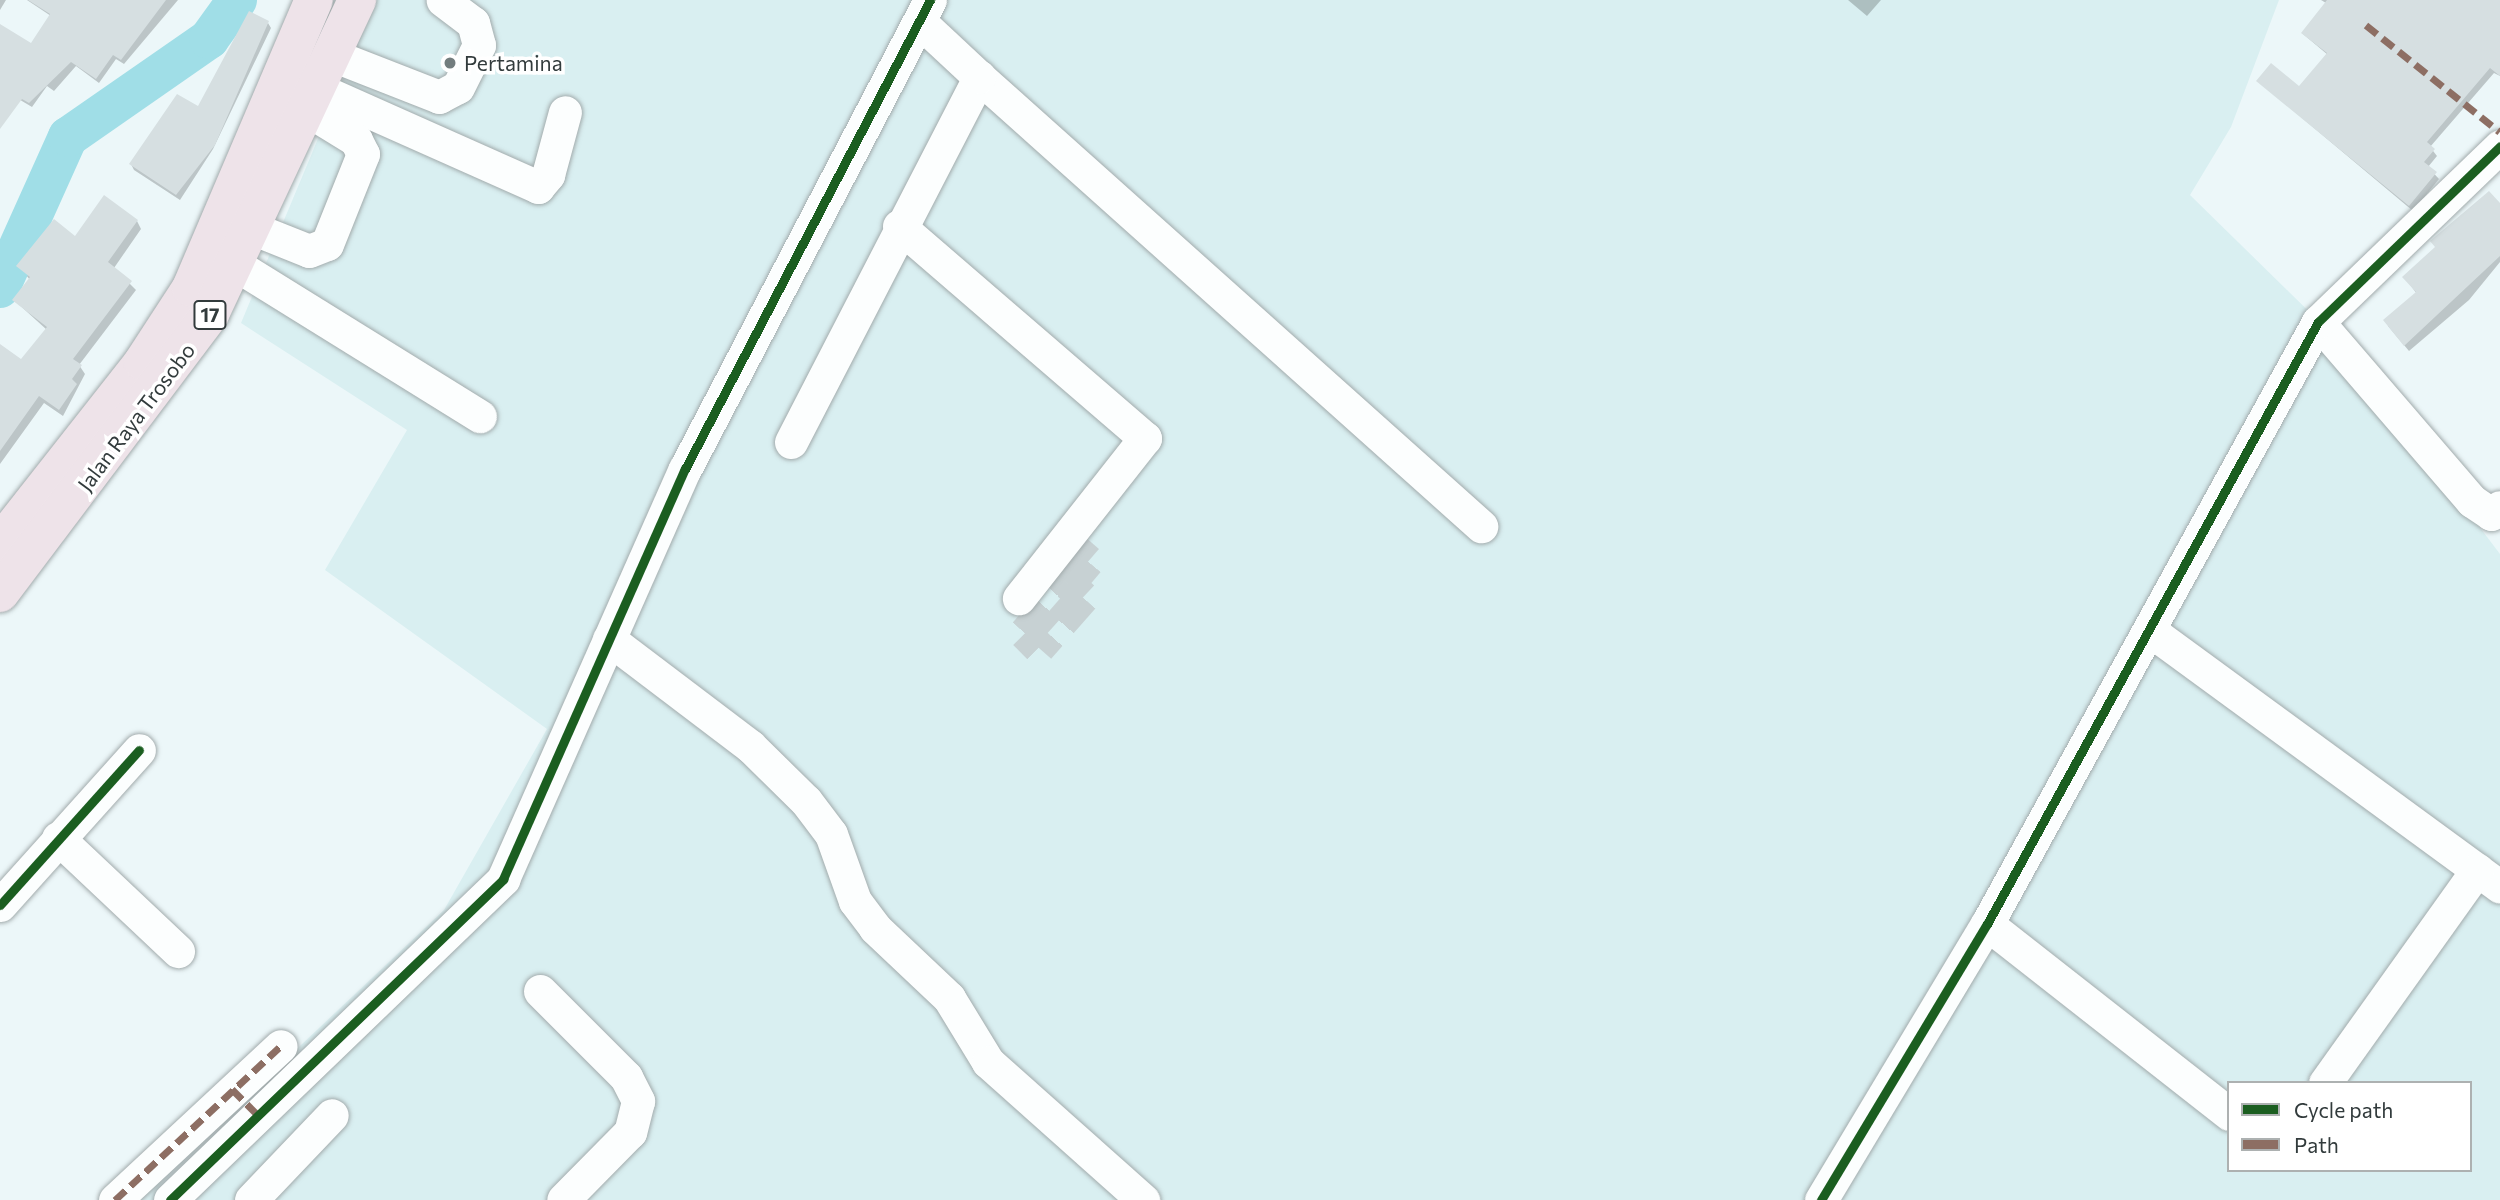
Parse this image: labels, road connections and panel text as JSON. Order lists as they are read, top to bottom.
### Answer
{
  "streets": {
    "highway": ["17", "Jalan Raya Trosobo"]
  },
  "places": ["Pertamina"],
  "legend": ["Cycle path", "Path"]
}
